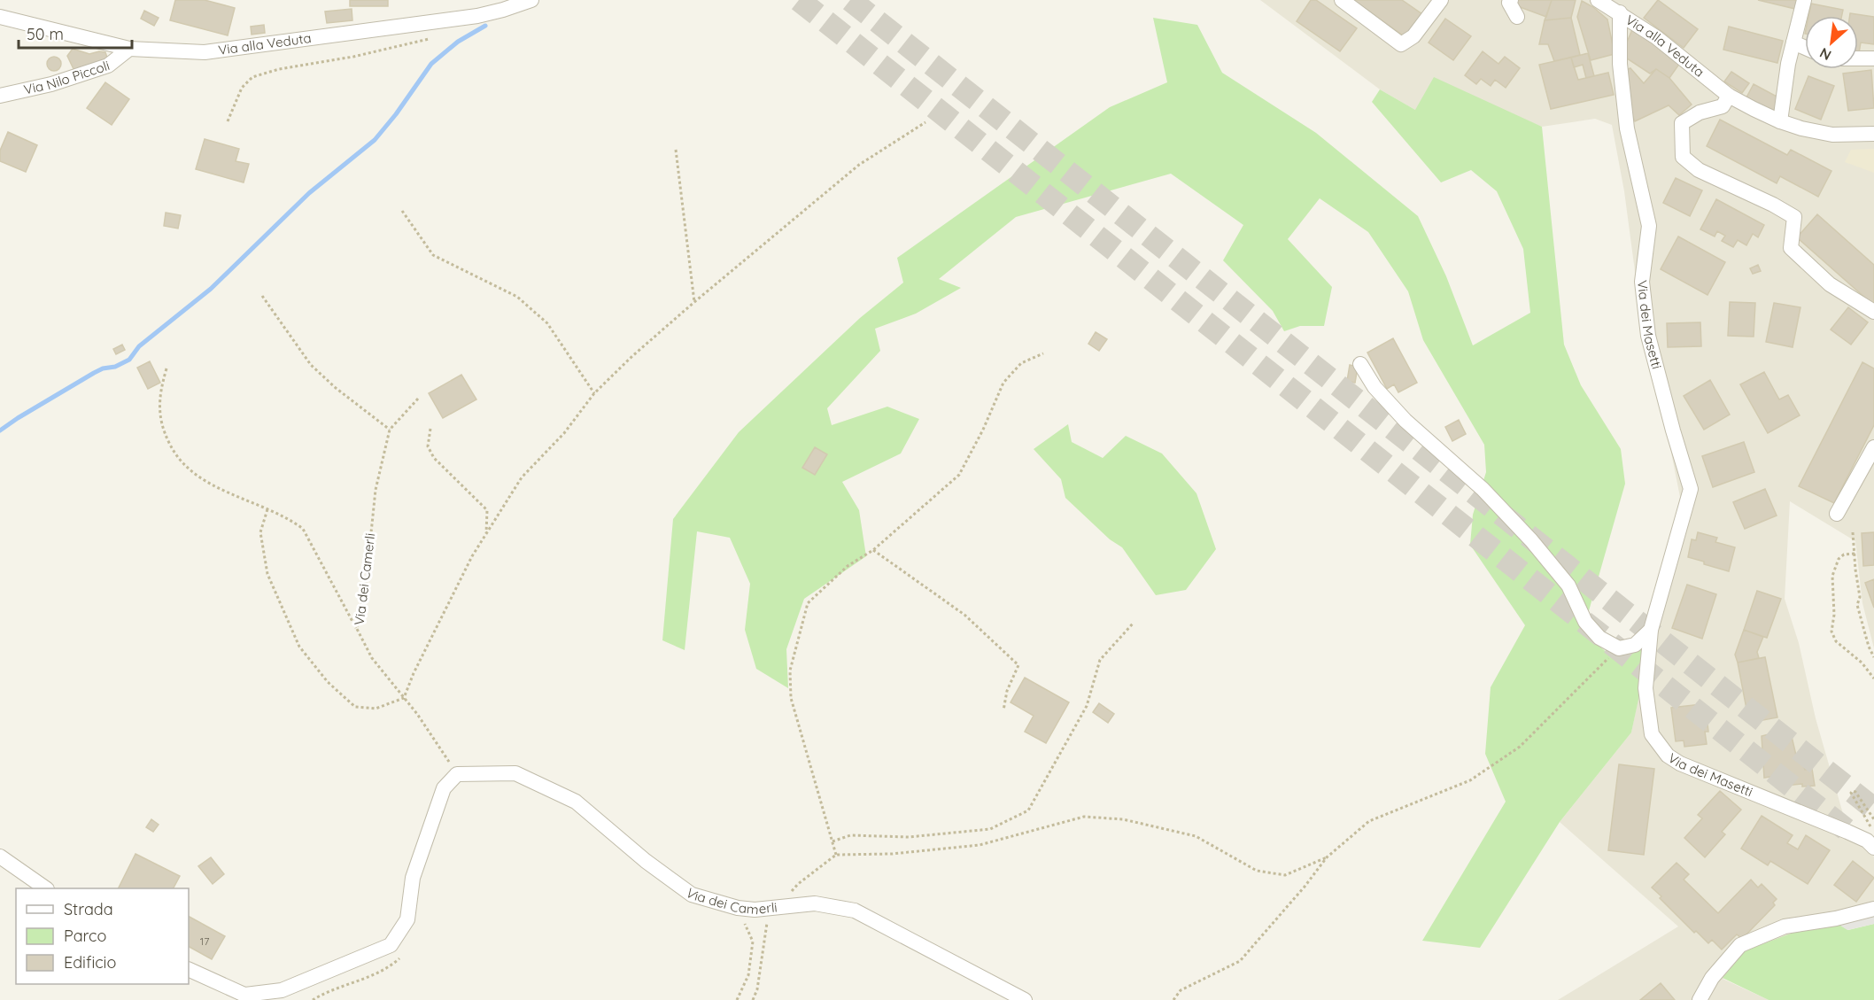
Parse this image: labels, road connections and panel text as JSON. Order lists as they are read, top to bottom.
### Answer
{
  "streets": {
    "street": [
      "Via alla Veduta",
      "Via Nilo Piccoli",
      "Via dei Masetti",
      "Via dei Camerli"
    ]
  },
  "crossings": [
    ["Via alla Veduta", "Via Nilo Piccoli"],
    ["Via alla Veduta", "Via dei Masetti"]
  ],
  "house_numbers": ["17"],
  "legend": ["Strada", "Parco", "Edificio"],
  "scale_bar": "50 m",
  "north": "bottom left"
}
